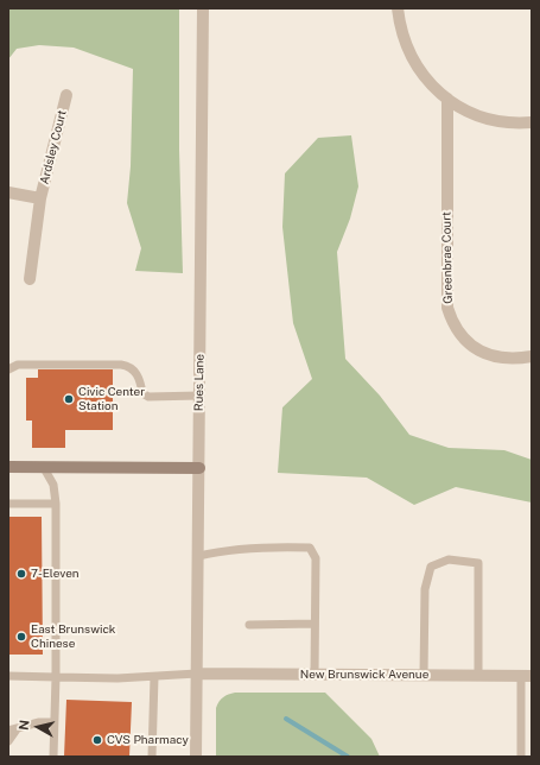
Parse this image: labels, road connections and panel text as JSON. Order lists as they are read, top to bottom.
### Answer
{
  "streets": {
    "street": [
      "Ardsley Court",
      "Greenbrae Court",
      "Rues Lane",
      "New Brunswick Avenue"
    ]
  },
  "crossings": [
    ["Rues Lane", "New Brunswick Avenue"]
  ],
  "places": [
    "Civic Center Station",
    "7-Eleven",
    "East Brunswick Chinese",
    "CVS Pharmacy"
  ],
  "north": "left"
}
